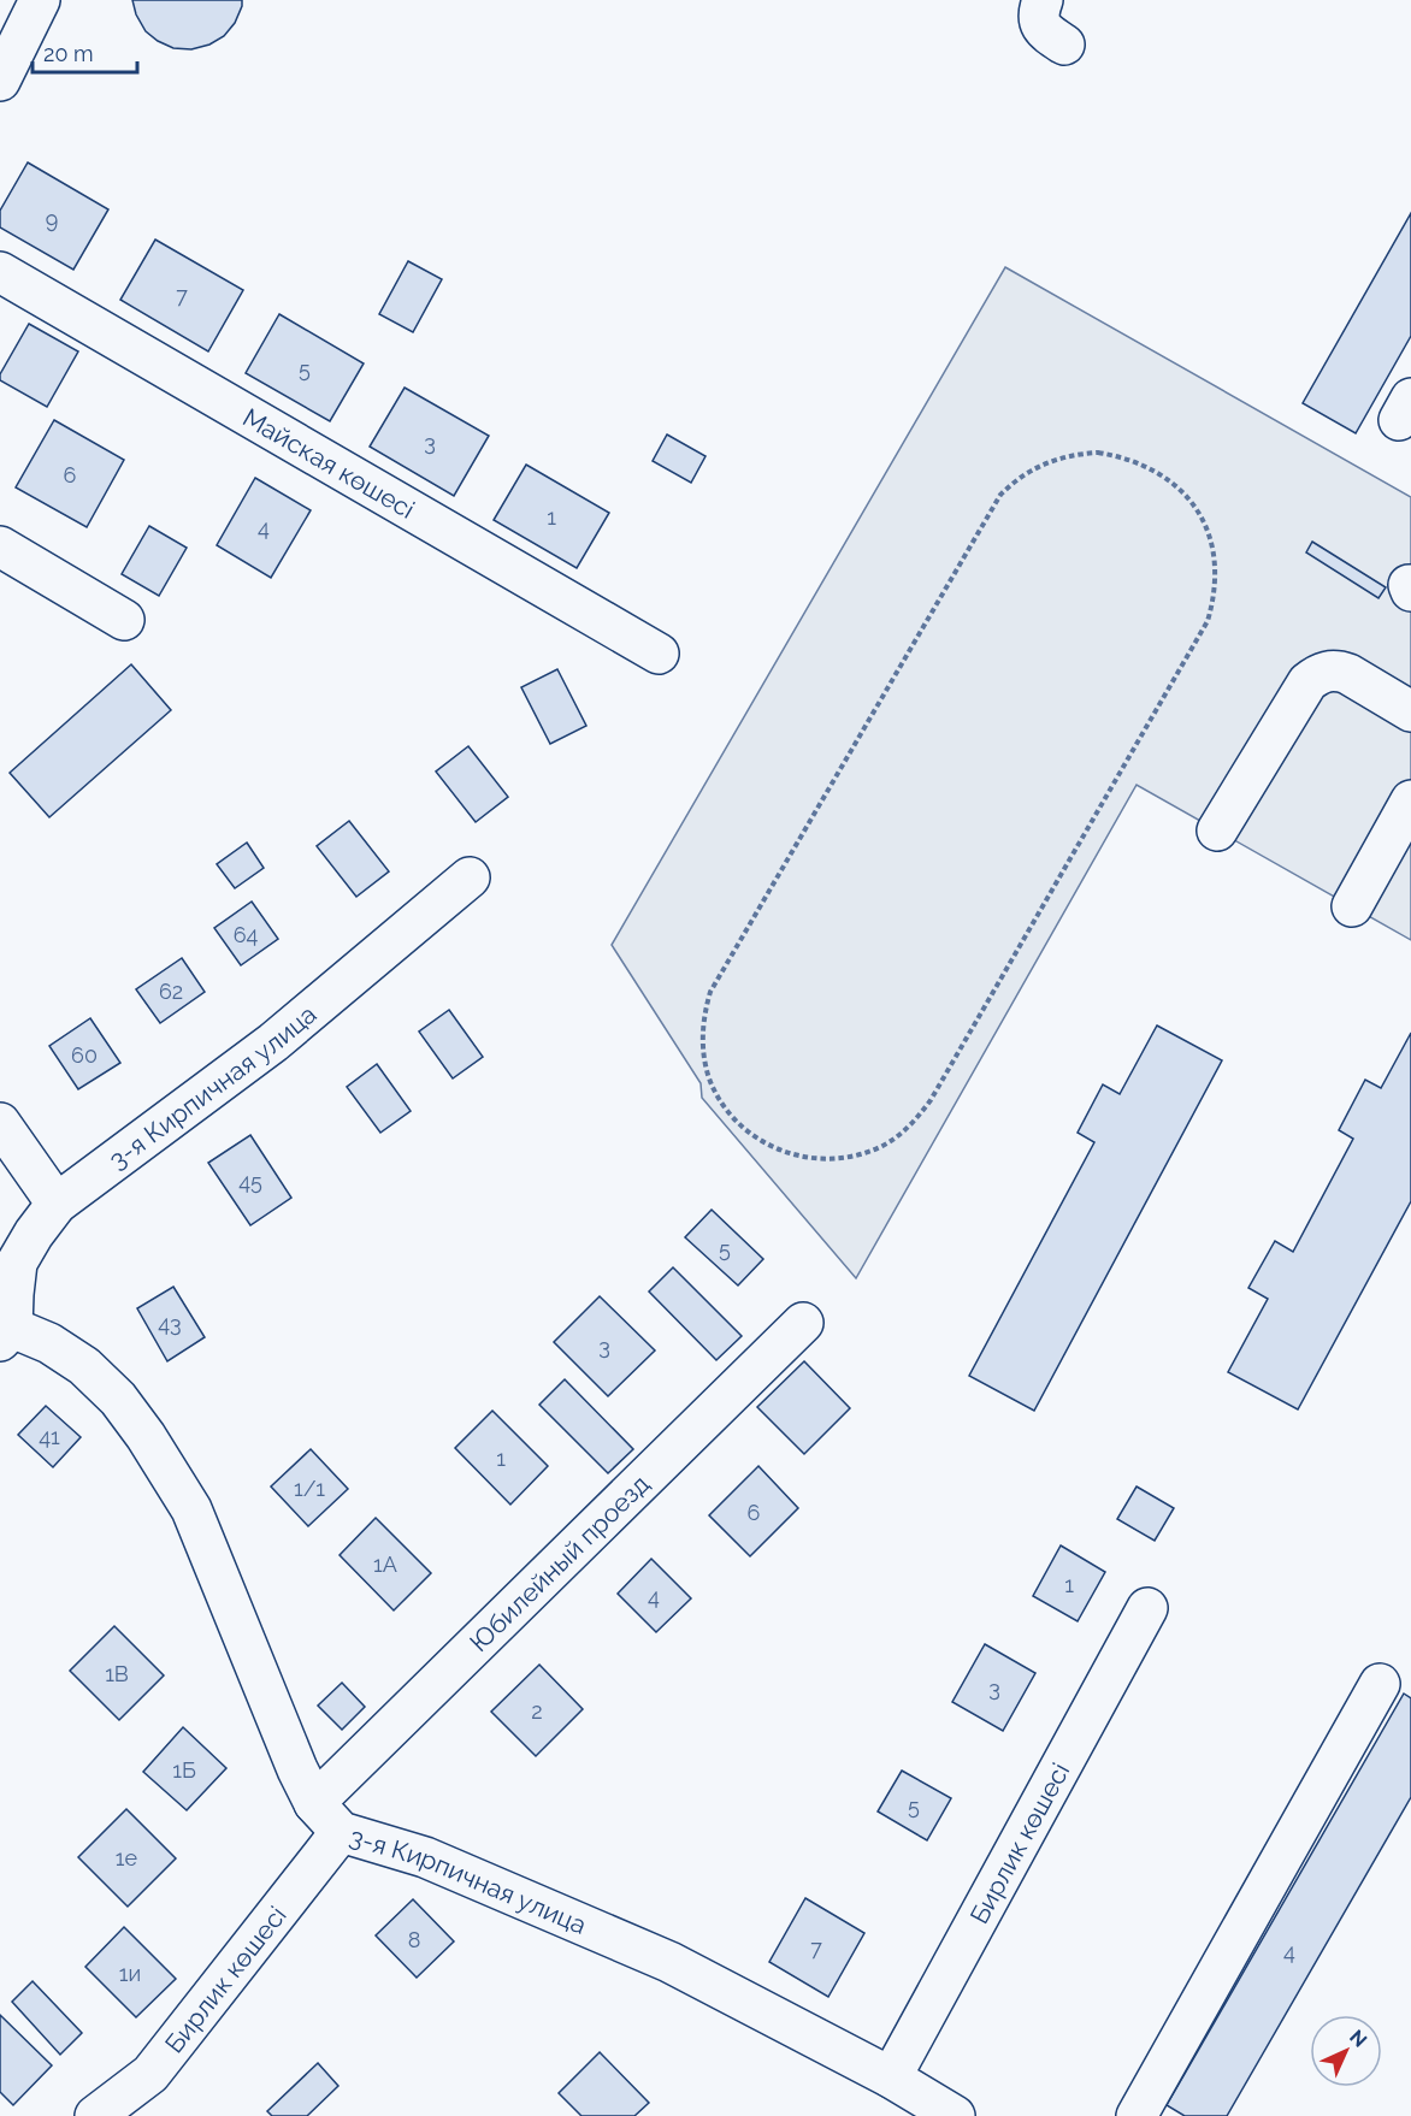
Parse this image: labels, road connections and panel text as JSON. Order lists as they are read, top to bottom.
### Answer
{
  "streets": {
    "street": [
      "Майская көшесі",
      "3-я Кирпичная улица",
      "Юбилейный проезд",
      "Бирлик көшесі"
    ]
  },
  "crossings": [
    ["3-я Кирпичная улица", "Юбилейный проезд"],
    ["3-я Кирпичная улица", "Бирлик көшесі"]
  ],
  "house_numbers": [
    "9",
    "7",
    "5",
    "3",
    "6",
    "1",
    "4",
    "64",
    "62",
    "60",
    "45",
    "5",
    "43",
    "3",
    "41",
    "1",
    "1/1",
    "6",
    "1А",
    "1",
    "4",
    "1В",
    "3",
    "2",
    "1Б",
    "5",
    "1е",
    "8",
    "7",
    "4",
    "1и"
  ],
  "scale_bar": "20 m",
  "north": "top right"
}
